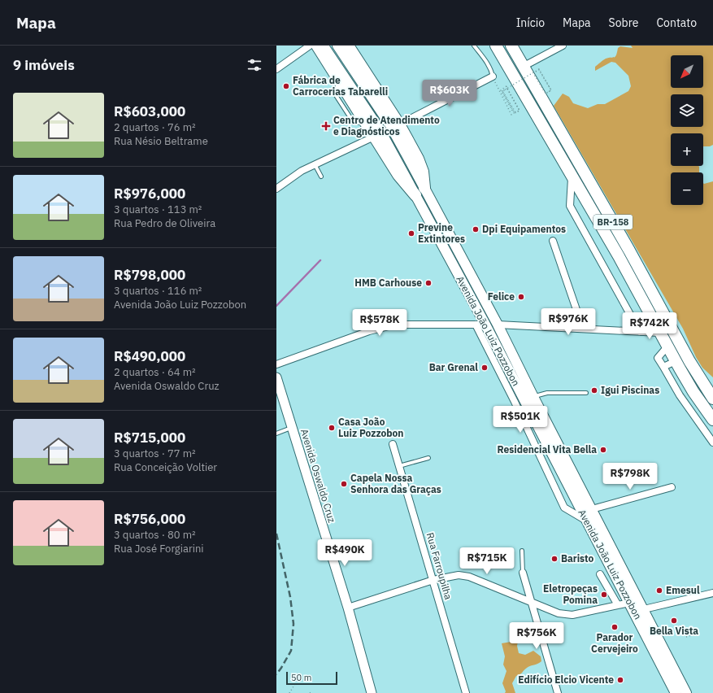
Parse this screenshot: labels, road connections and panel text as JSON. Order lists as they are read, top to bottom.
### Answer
{
  "streets": {
    "highway": ["BR-158"],
    "main road": ["Avenida João Luiz Pozzobon"],
    "street": ["Avenida Oswaldo Cruz", "Rua Farroupilha"]
  },
  "places": {
    "other": [
      "Fábrica de Carrocerias Tabarelli",
      "Dpi Equipamentos",
      "Previne Extintores",
      "HMB Carhouse",
      "Felice",
      "Bar Grenal",
      "Igui Piscinas",
      "Casa João Luiz Pozzobon",
      "Residencial Vita Bella",
      "Capela Nossa Senhora das Graças",
      "Baristo",
      "Emesul",
      "Eletropeças Pomina",
      "Bella Vista",
      "Parador Cervejeiro",
      "Edifício Elcio Vicente"
    ],
    "health": ["Centro de Atendimento e Diagnósticos"]
  },
  "scale_bar": "50 m",
  "north": "bottom left",
  "page": {
    "header": "Mapa",
    "nav": [
      "Início",
      "Mapa",
      "Sobre",
      "Contato"
    ],
    "heading": "9 imóveis",
    "map_buttons": ["+", "−"],
    "price": [
      "R$603K",
      "R$976K",
      "R$578K",
      "R$742K",
      "R$501K",
      "R$798K",
      "R$490K",
      "R$715K",
      "R$756K"
    ],
    "list": [
      {
        "name": "R$603,000",
        "note": "2 quartos · 76 m² · Rua Nésio Beltrame"
      },
      {
        "name": "R$976,000",
        "note": "3 quartos · 113 m² · Rua Pedro de Oliveira"
      },
      {
        "name": "R$798,000",
        "note": "3 quartos · 116 m² · Avenida João Luiz Pozzobon"
      },
      {
        "name": "R$490,000",
        "note": "2 quartos · 64 m² · Avenida Oswaldo Cruz"
      },
      {
        "name": "R$715,000",
        "note": "3 quartos · 77 m² · Rua Conceição Voltier"
      },
      {
        "name": "R$756,000",
        "note": "3 quartos · 80 m² · Rua José Forgiarini"
      }
    ],
    "scale": "50 m"
  }
}
